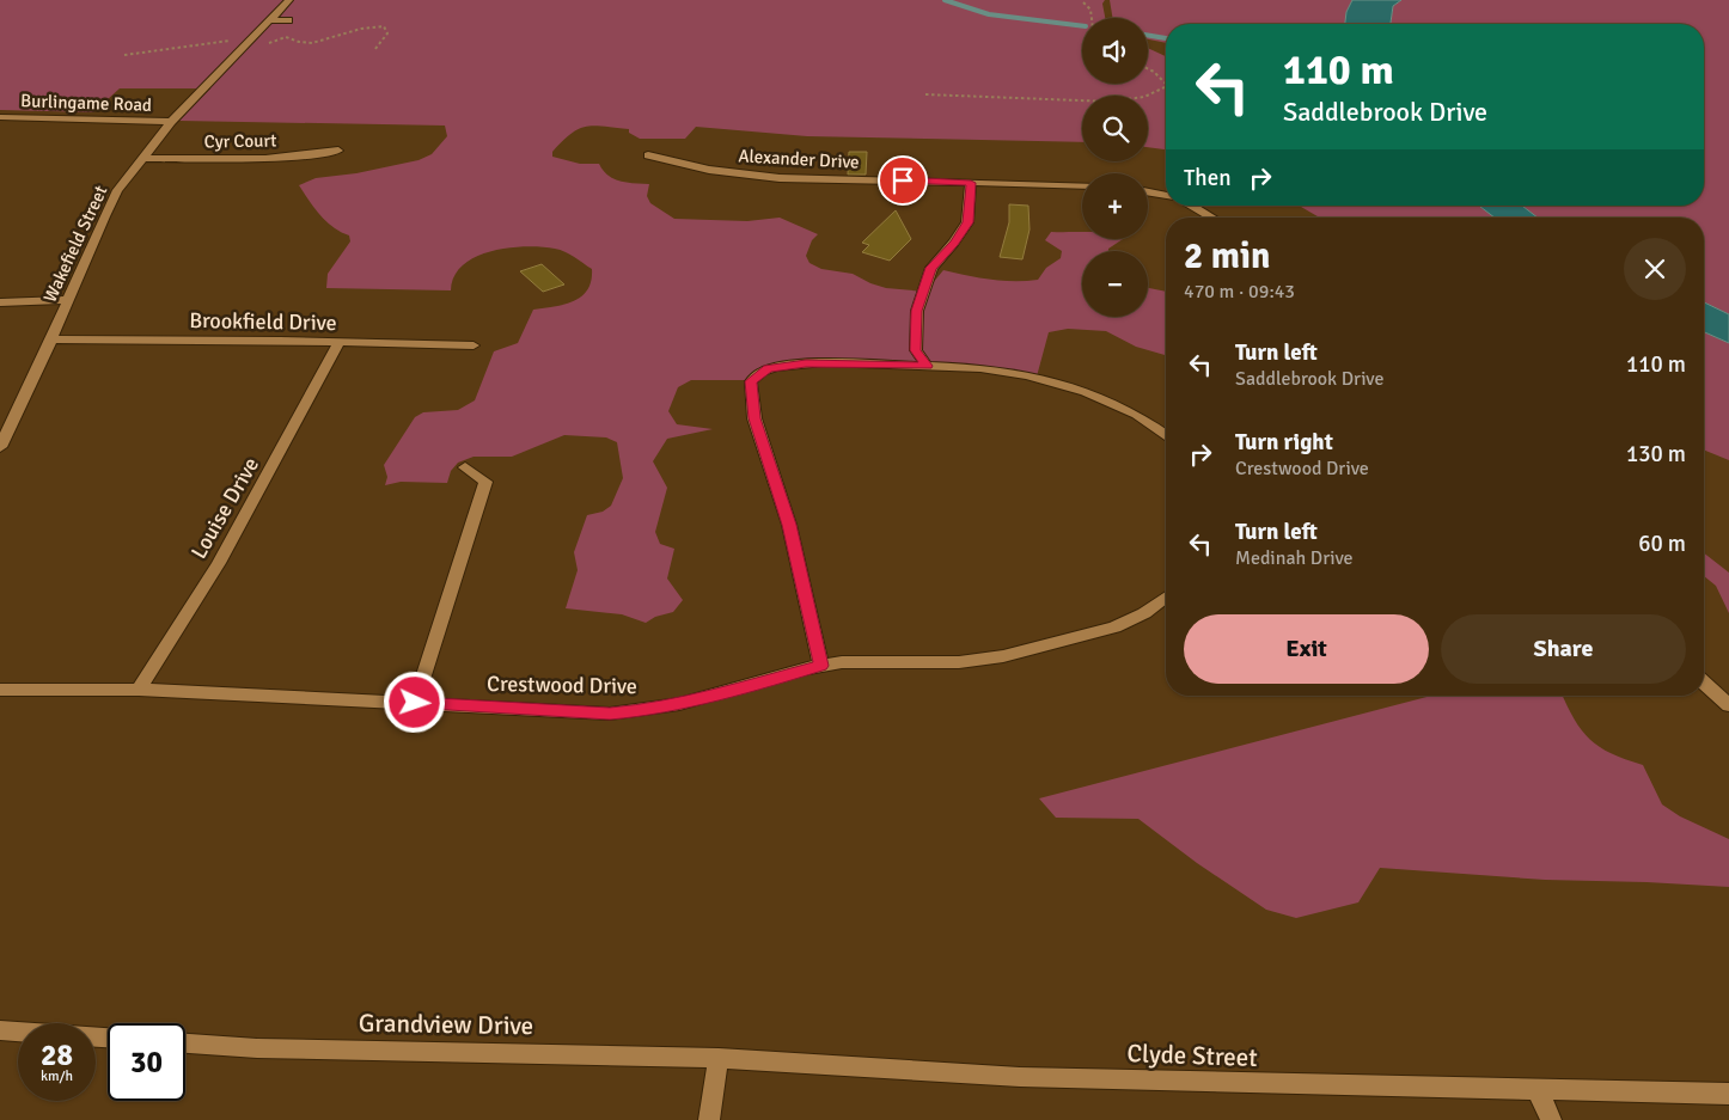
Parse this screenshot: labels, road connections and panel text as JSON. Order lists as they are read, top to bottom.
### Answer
{
  "streets": {
    "street": [
      "Burlingame Road",
      "Cyr Court",
      "Alexander Drive",
      "Wakefield Street",
      "Brookfield Drive",
      "Louise Drive",
      "Crestwood Drive",
      "Grandview Drive",
      "Clyde Street"
    ]
  },
  "crossings": [
    ["Burlingame Road", "Wakefield Street"],
    ["Cyr Court", "Wakefield Street"],
    ["Wakefield Street", "Brookfield Drive"],
    ["Brookfield Drive", "Louise Drive"],
    ["Louise Drive", "Crestwood Drive"],
    ["Grandview Drive", "Clyde Street"]
  ],
  "page": {
    "map_buttons": ["+", "−"],
    "turn": ["110 m", "Saddlebrook Drive"],
    "then": "Then",
    "heading": ["2 min", "470 m · 09:43"],
    "list": [
      {
        "name": "Turn left",
        "note": "Saddlebrook Drive",
        "value": "110 m"
      },
      {
        "name": "Turn right",
        "note": "Crestwood Drive",
        "value": "130 m"
      },
      {
        "name": "Turn left",
        "note": "Medinah Drive",
        "value": "60 m"
      }
    ],
    "buttons": ["Exit", "Share"],
    "speed": "28 km/h",
    "limit": "30"
  }
}
